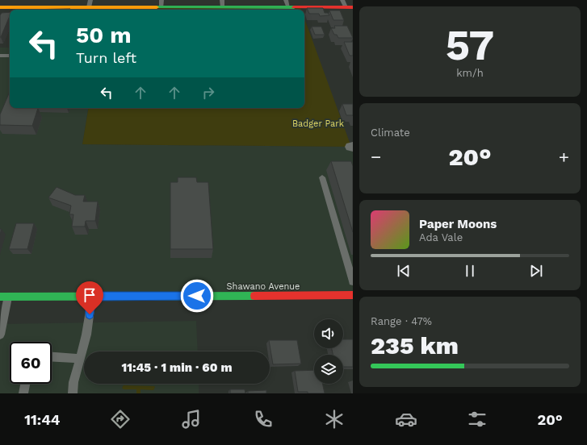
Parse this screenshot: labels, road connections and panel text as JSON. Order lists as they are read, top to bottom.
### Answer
{
  "streets": {
    "street": ["Shawano Avenue"]
  },
  "parks": ["Badger Park"],
  "page": {
    "tile": [
      ["57", "km/h"],
      "Climate",
      ["Range · 47%", "235 km"]
    ],
    "turn": ["50 m", "Turn left"],
    "heat": ["−", "20°", "+"],
    "song": ["Paper Moons", "Ada Vale"],
    "limit": "60",
    "trip": "11:45 · 1 min · 60 m",
    "tabs": ["11:44", "20°"]
  }
}
